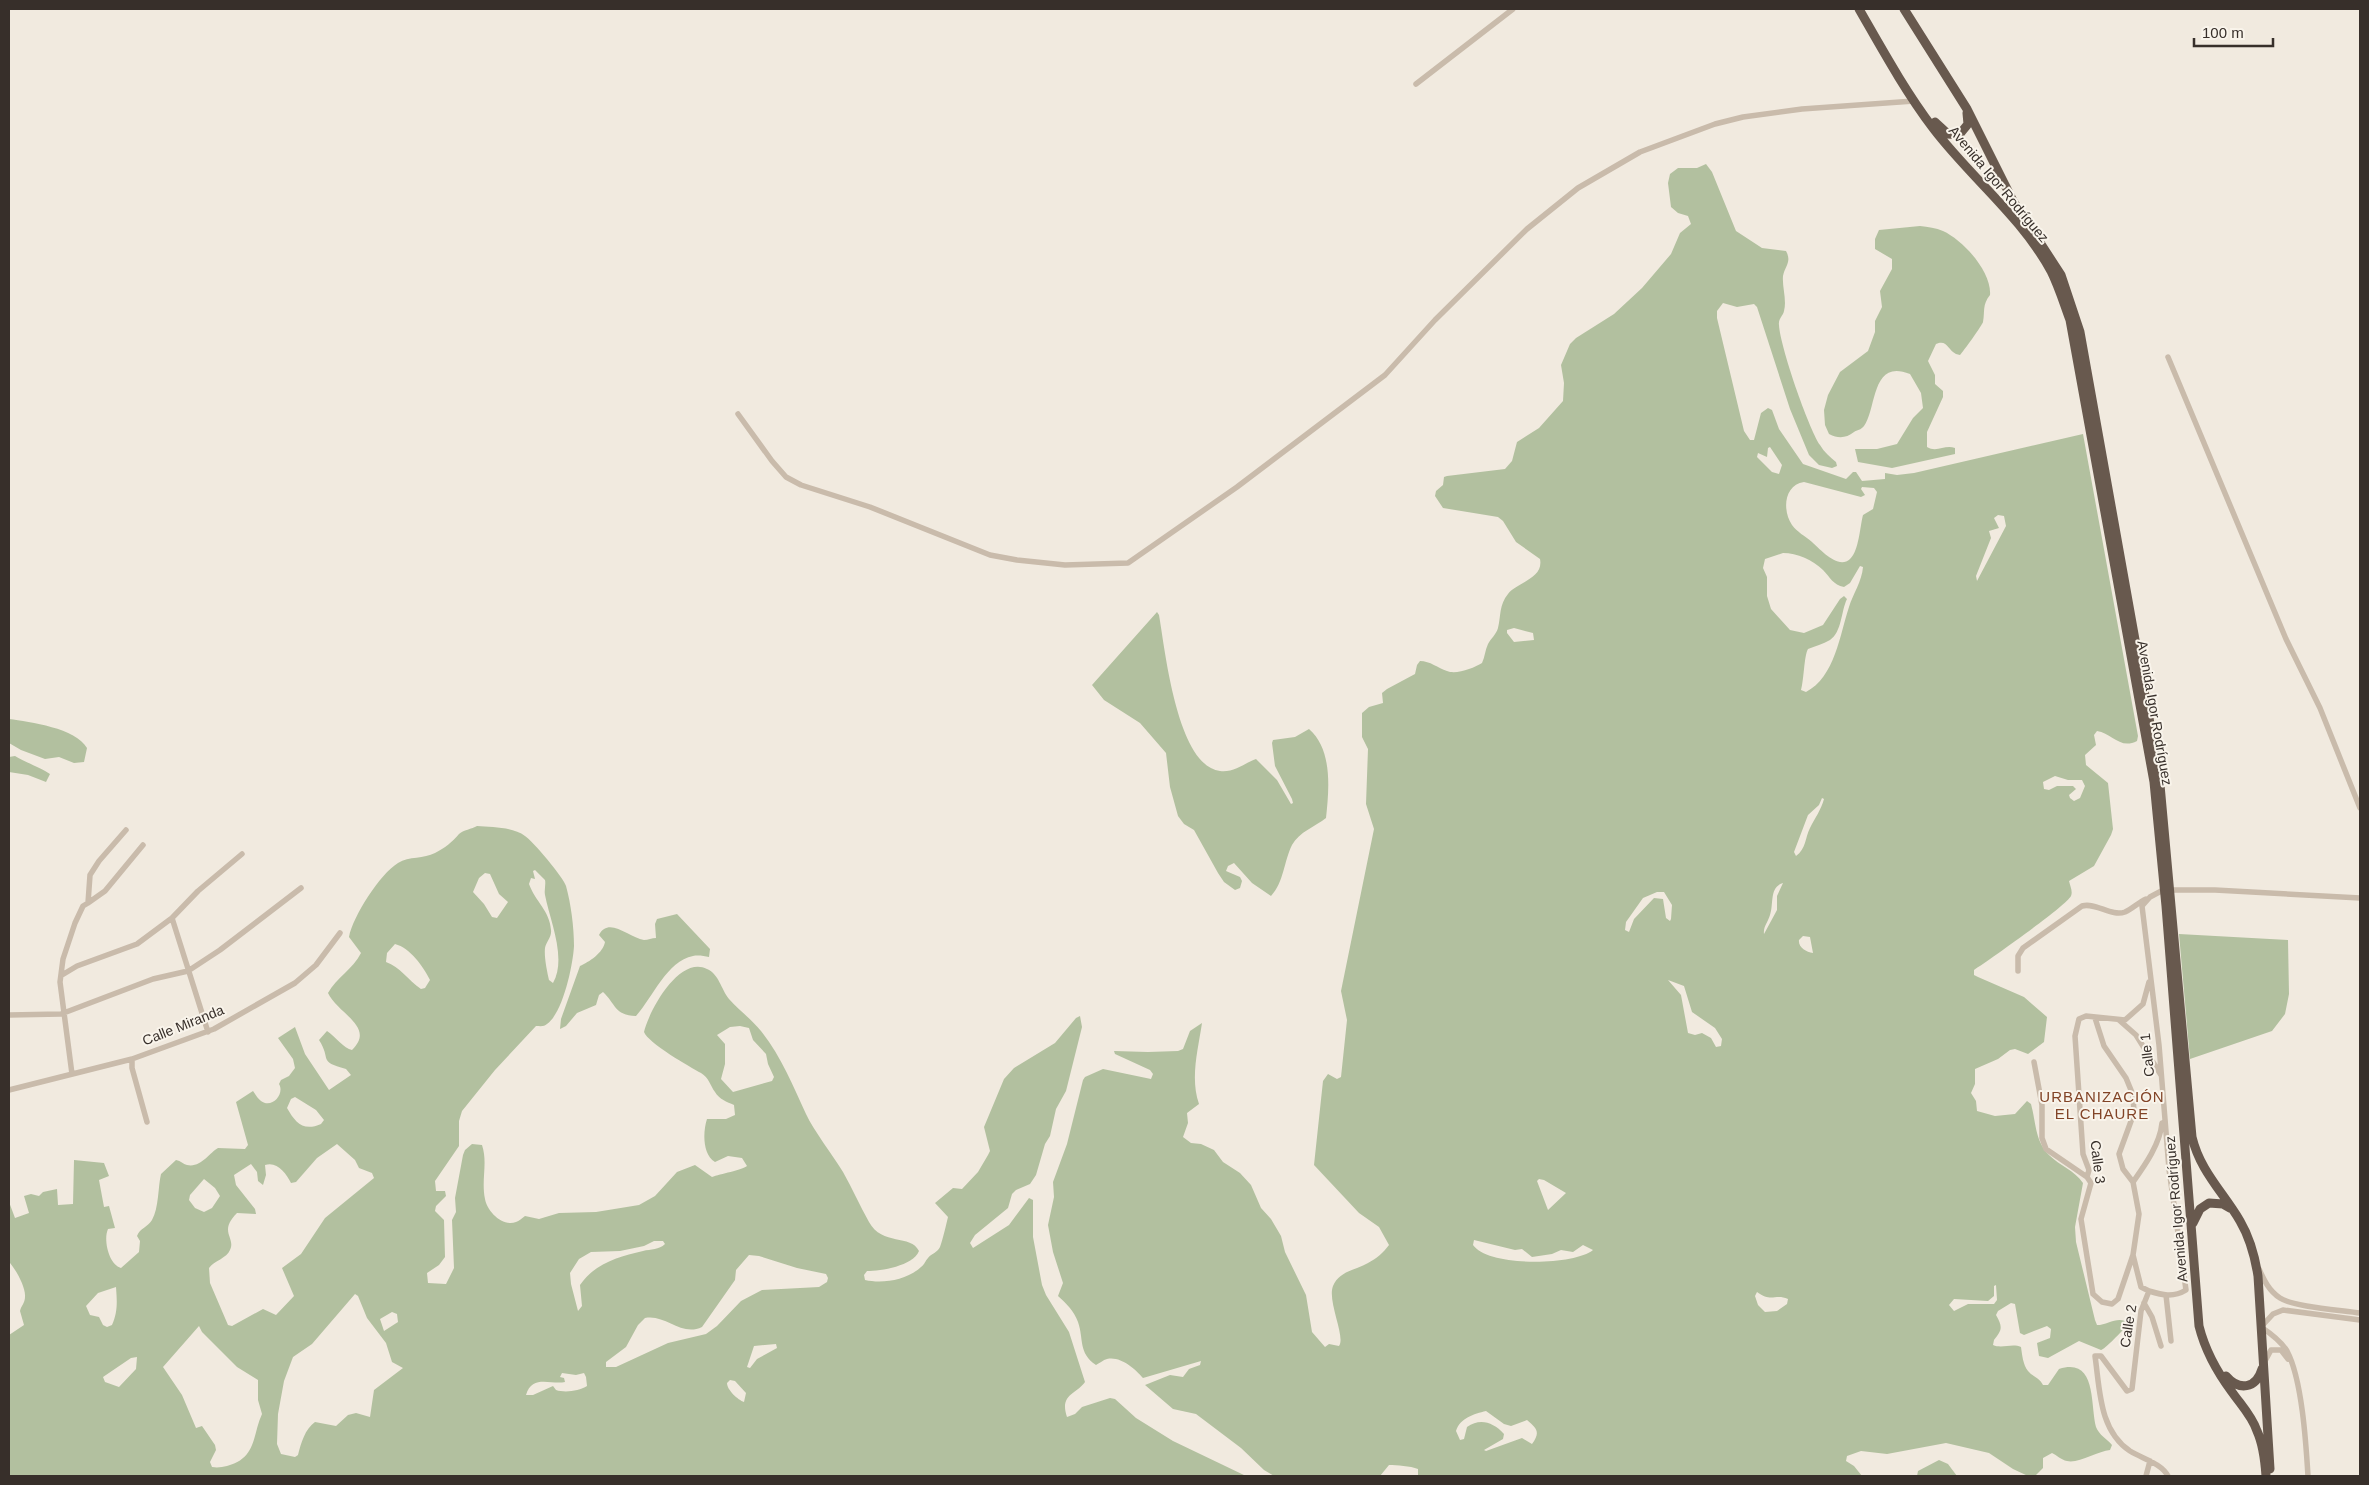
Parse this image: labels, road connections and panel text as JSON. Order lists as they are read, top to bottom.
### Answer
{
  "streets": {
    "highway": ["Avenida Igor Rodríguez"],
    "street": [
      "Calle Miranda",
      "Calle 1",
      "Calle 3",
      "Calle 2"
    ]
  },
  "crossings": [
    ["Calle 3", "Calle 2"]
  ],
  "districts": ["URBANIZACIÓN EL CHAURE"],
  "scale_bar": "100 m"
}
